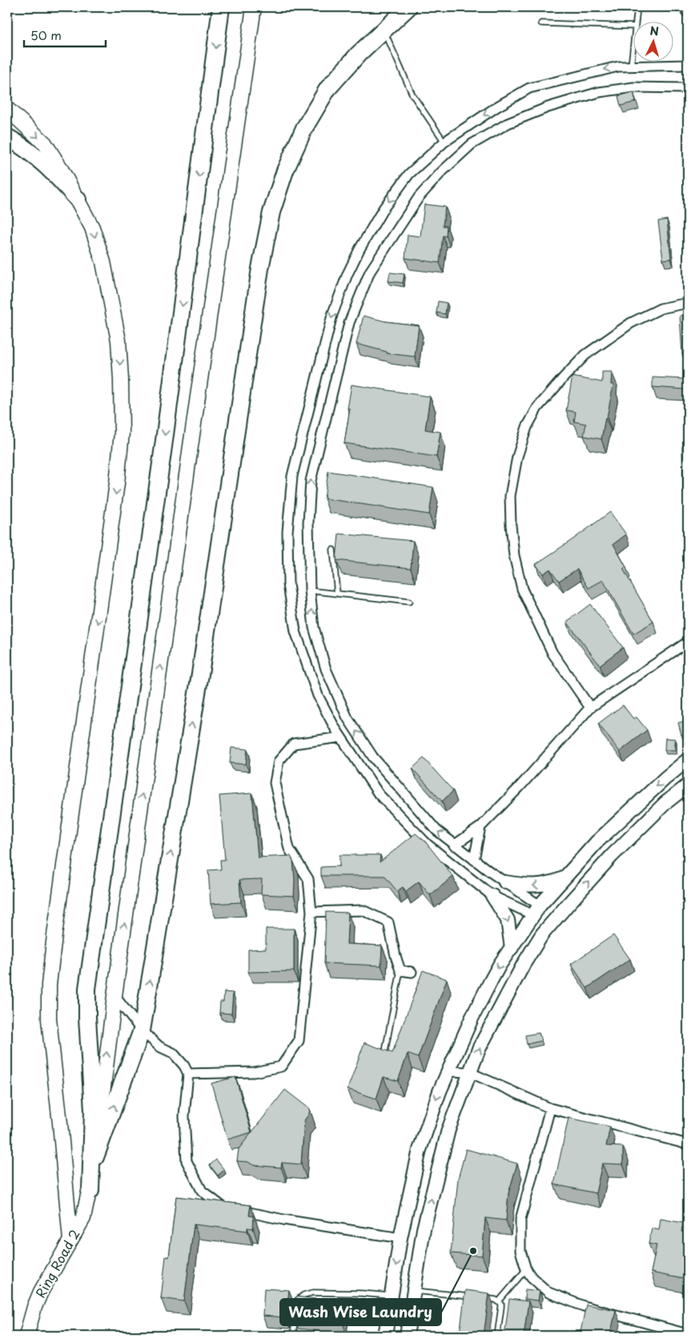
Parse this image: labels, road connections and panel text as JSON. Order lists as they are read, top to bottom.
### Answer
{
  "streets": {
    "main road": ["Ring Road 2"]
  },
  "places": ["Wash Wise Laundry"],
  "scale_bar": "50 m",
  "north": "top"
}
